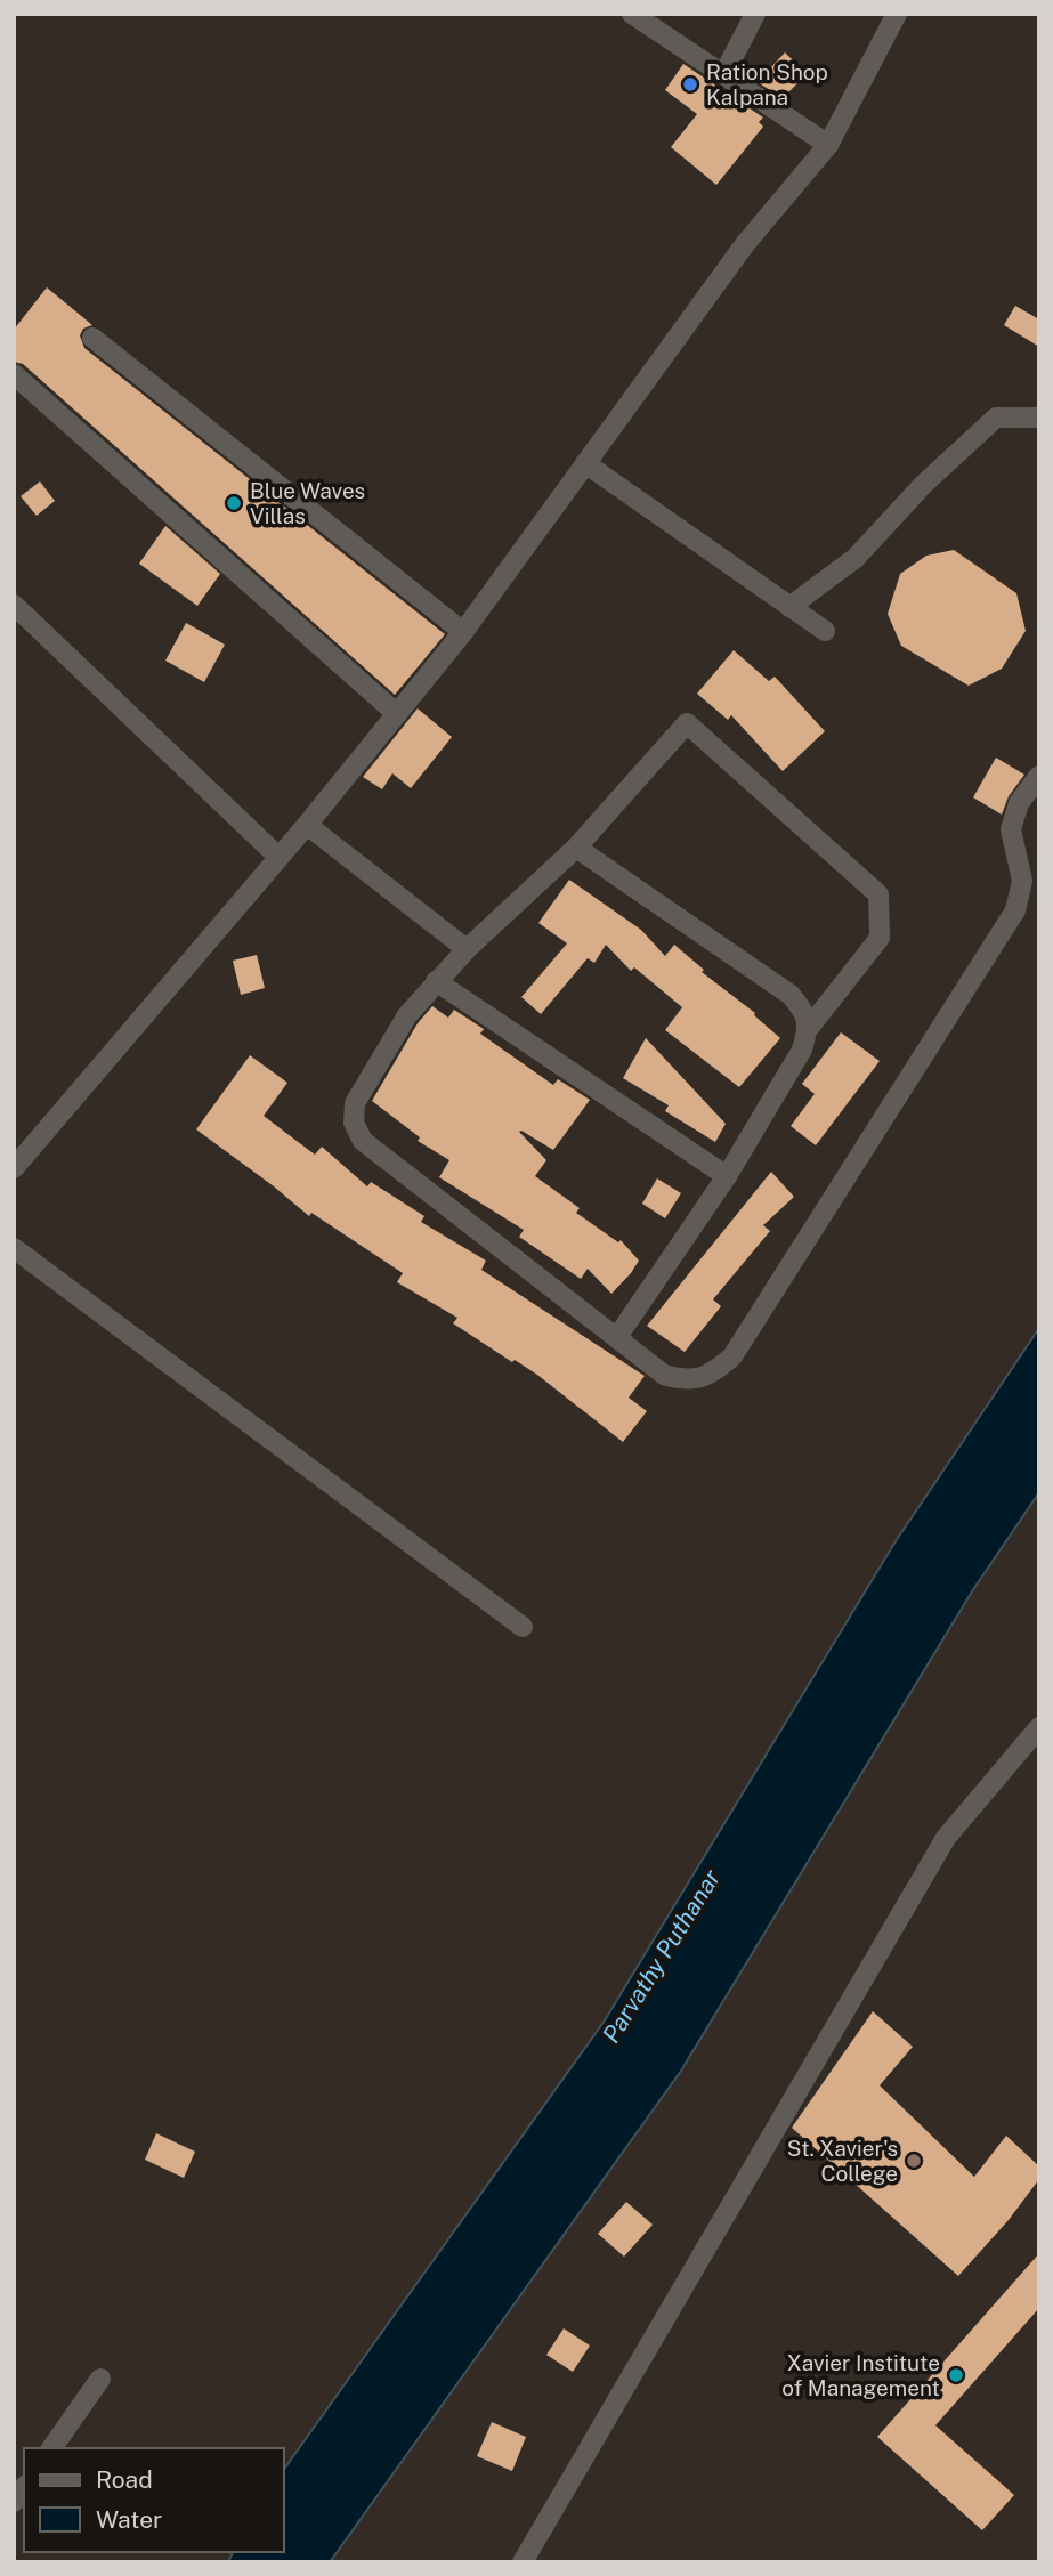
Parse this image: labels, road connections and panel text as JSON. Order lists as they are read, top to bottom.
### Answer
{
  "water": ["Parvathy Puthanar"],
  "places": [
    "Ration Shop Kalpana",
    "Blue Waves Villas",
    "St. Xavier's College",
    "Xavier Institute of Management"
  ],
  "legend": ["Road", "Water"]
}
